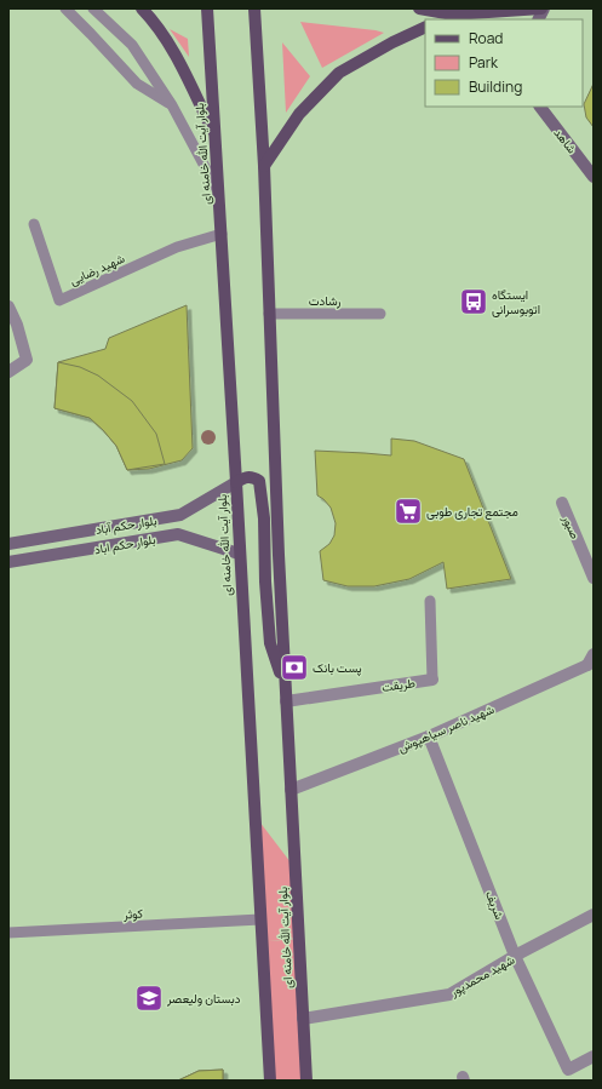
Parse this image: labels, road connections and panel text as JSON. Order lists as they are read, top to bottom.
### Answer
{
  "streets": {
    "main road": [
      "شاهد",
      "بلوار آیت الله خامنه ای",
      "بلوار حکم آباد",
      "بلوار حکم اباد"
    ],
    "street": [
      "صبور",
      "طریقت",
      "شهید ناصر سیاهپوش",
      "شریف",
      "شهید محمدپور"
    ],
    "lane": ["شهید رضایی", "رشادت", "کوثر"]
  },
  "crossings": [
    ["بلوار آیت الله خامنه ای", "شهید رضایی"],
    ["بلوار آیت الله خامنه ای", "رشادت"],
    ["بلوار آیت الله خامنه ای", "بلوار حکم آباد"],
    ["بلوار آیت الله خامنه ای", "بلوار حکم اباد"],
    ["بلوار آیت الله خامنه ای", "طریقت"],
    ["بلوار آیت الله خامنه ای", "شهید ناصر سیاهپوش"],
    ["بلوار آیت الله خامنه ای", "کوثر"],
    ["بلوار آیت الله خامنه ای", "شهید محمدپور"],
    ["شهید ناصر سیاهپوش", "شریف"],
    ["شریف", "شهید محمدپور"]
  ],
  "places": {
    "bus stop": ["ایستگاه اتوبوسرانی"],
    "supermarket": ["مجتمع تجاری طوبی"],
    "bank": ["پست بانک"],
    "school or university": ["دبستان ولیعصر"]
  },
  "legend": ["Road", "Park", "Building"]
}
